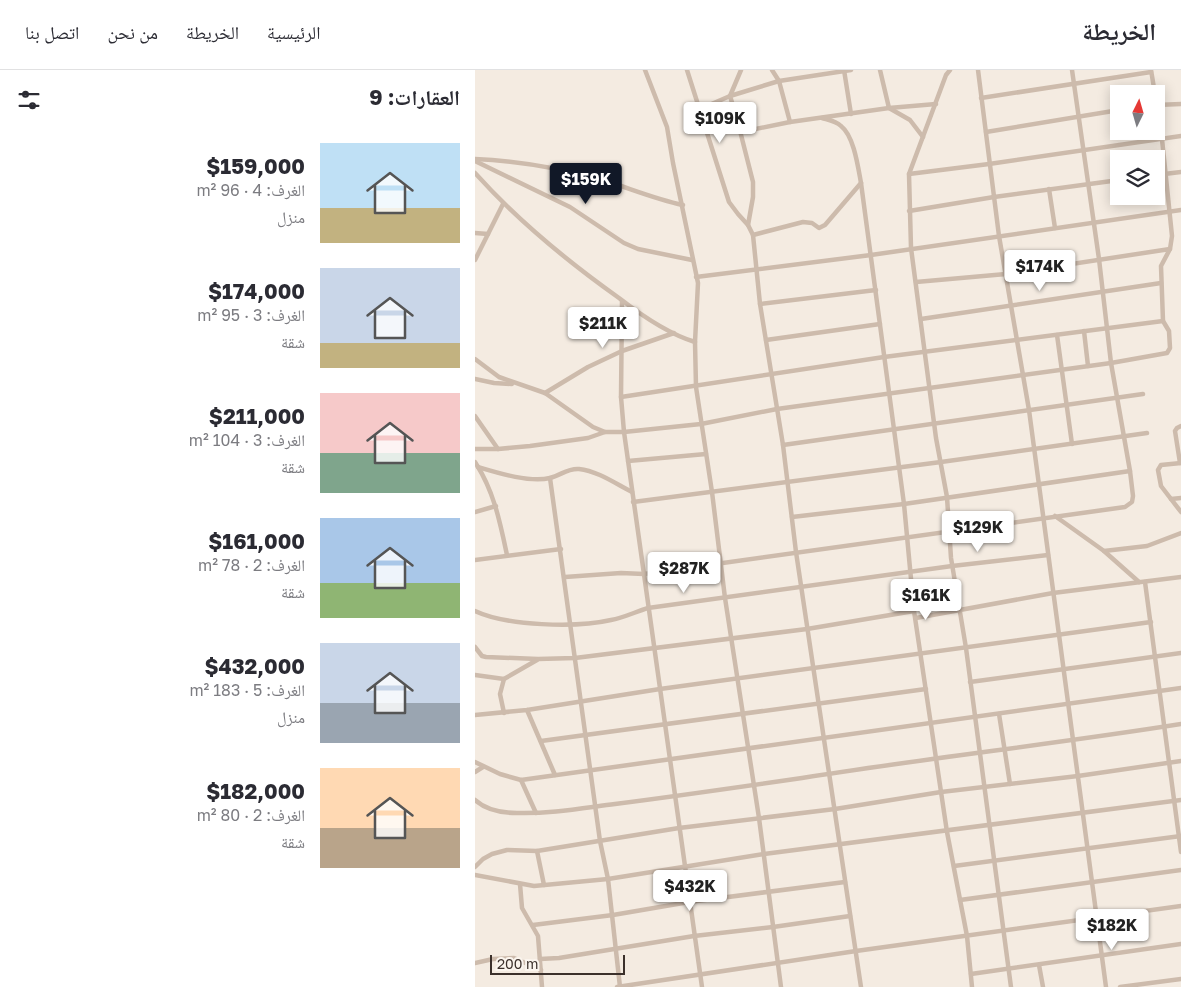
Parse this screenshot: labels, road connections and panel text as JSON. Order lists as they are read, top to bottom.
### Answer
{
  "scale_bar": "200 m",
  "north": "top",
  "page": {
    "header": "الخريطة",
    "nav": [
      "الرئيسية",
      "الخريطة",
      "من نحن",
      "اتصل بنا"
    ],
    "heading": "العقارات: 9",
    "price": [
      "$109K",
      "$159K",
      "$174K",
      "$211K",
      "$129K",
      "$287K",
      "$161K",
      "$432K",
      "$182K"
    ],
    "list": [
      {
        "name": "$159,000",
        "note": "الغرف: 4 · 96 m² · منزل"
      },
      {
        "name": "$174,000",
        "note": "الغرف: 3 · 95 m² · شقة"
      },
      {
        "name": "$211,000",
        "note": "الغرف: 3 · 104 m² · شقة"
      },
      {
        "name": "$161,000",
        "note": "الغرف: 2 · 78 m² · شقة"
      },
      {
        "name": "$432,000",
        "note": "الغرف: 5 · 183 m² · منزل"
      },
      {
        "name": "$182,000",
        "note": "الغرف: 2 · 80 m² · شقة"
      }
    ],
    "scale": "200 m"
  }
}
